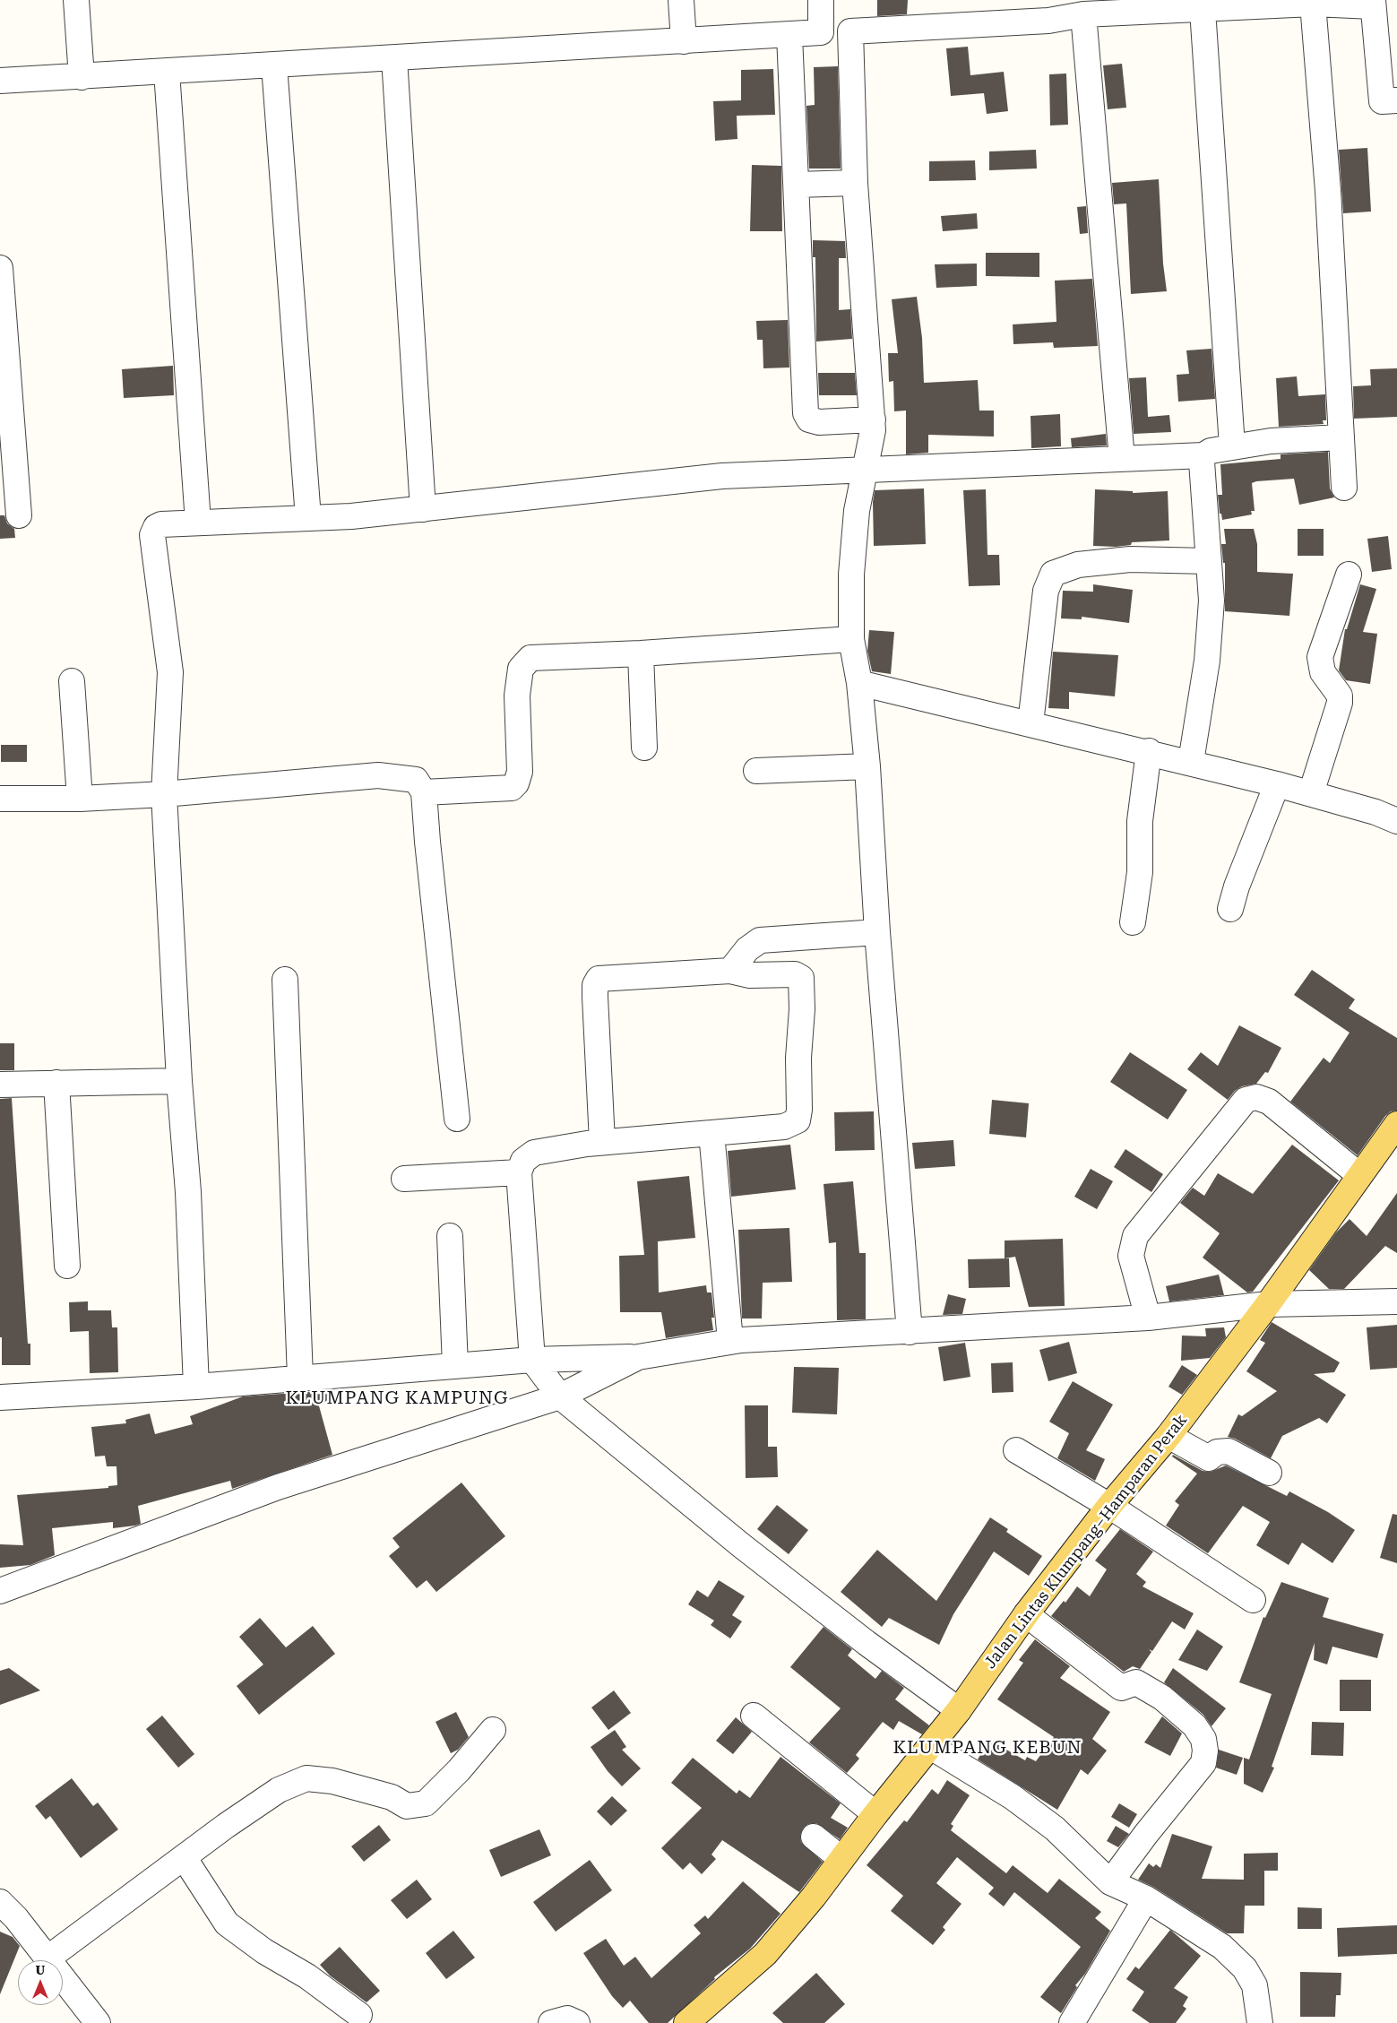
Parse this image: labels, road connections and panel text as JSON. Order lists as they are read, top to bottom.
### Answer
{
  "streets": {
    "main road": ["Jalan Lintas Klumpang–Hamparan Perak"]
  },
  "districts": ["KLUMPANG KAMPUNG", "KLUMPANG KEBUN"],
  "north": "top"
}
